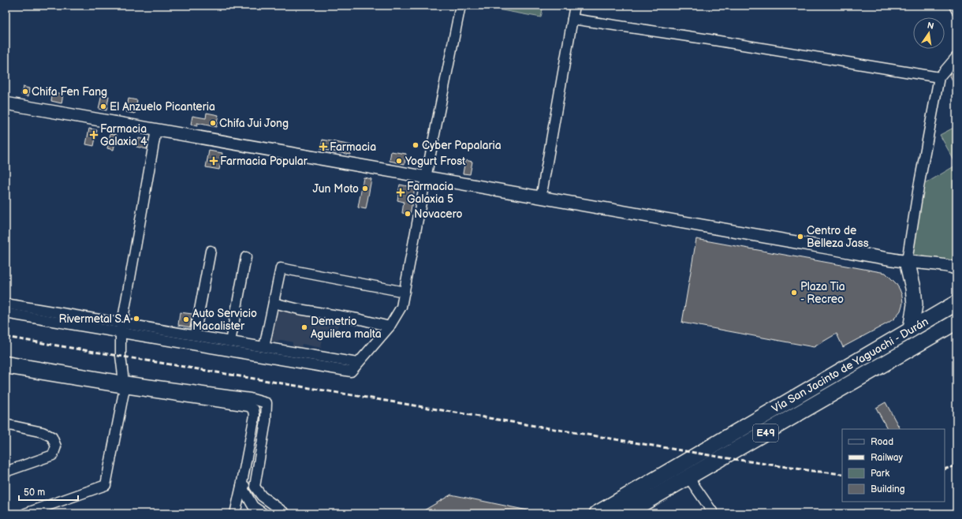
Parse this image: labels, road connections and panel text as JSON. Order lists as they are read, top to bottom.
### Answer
{
  "streets": {
    "main road": ["Vía San Jacinto de Yaguachi - Durán", "E49"]
  },
  "places": {
    "other": [
      "Chifa Fen Fang",
      "El Anzuelo Picanteria",
      "Chifa Jui Jong",
      "Cyber Papalaria",
      "Yogurt Frost",
      "Jun Moto",
      "Novacero",
      "Centro de Belleza Jass",
      "Plaza Tia - Recreo",
      "Rivermetal S.A",
      "Auto Servicio Macalister",
      "Demetrio Aguilera malta"
    ],
    "health": [
      "Farmacia Galaxia 4",
      "Farmacia",
      "Farmacia Popular",
      "Farmacia Galaxia 5"
    ]
  },
  "legend": [
    "Road",
    "Railway",
    "Park",
    "Building"
  ],
  "scale_bar": "50 m",
  "north": "top"
}
